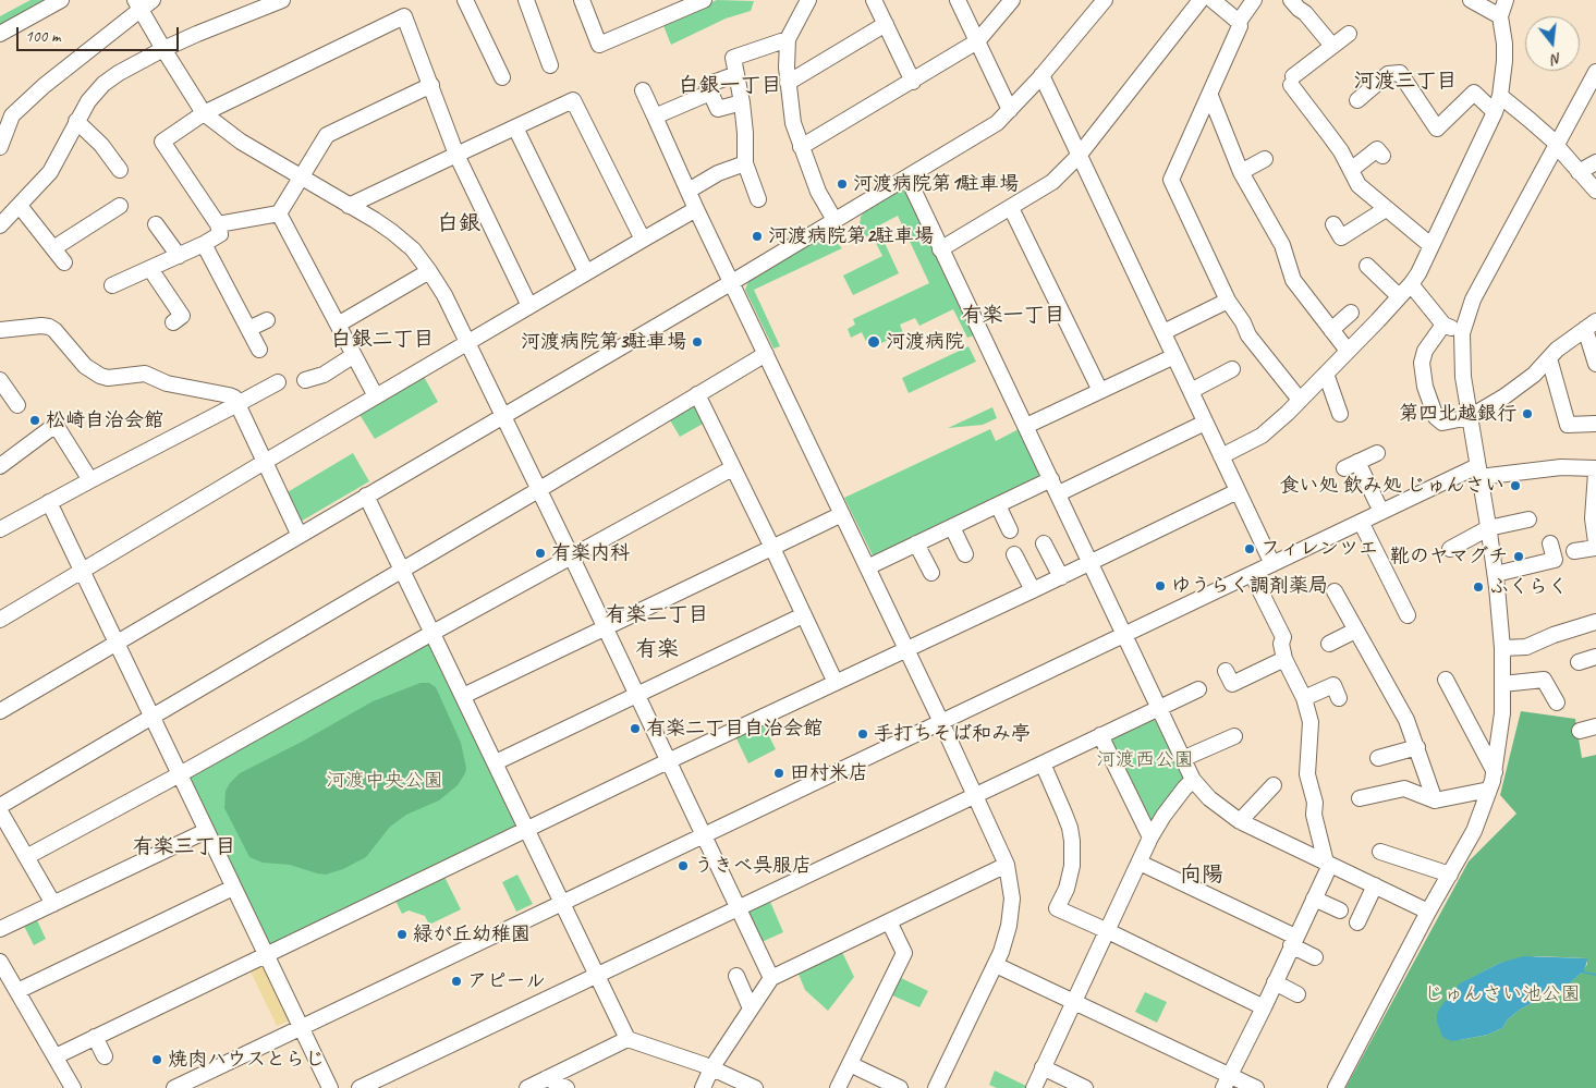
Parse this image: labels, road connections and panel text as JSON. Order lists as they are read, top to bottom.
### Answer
{
  "districts": [
    "河渡三丁目",
    "白銀一丁目",
    "白銀",
    "有楽一丁目",
    "白銀二丁目",
    "有楽二丁目",
    "有楽",
    "有楽三丁目",
    "向陽"
  ],
  "parks": ["河渡西公園", "河渡中央公園", "じゅんさい池公園"],
  "places": [
    "河渡病院第1駐車場",
    "河渡病院第2駐車場",
    "河渡病院第3駐車場",
    "河渡病院",
    "第四北越銀行",
    "松崎自治会館",
    "食い処 飲み処 じゅんさい",
    "フィレンツエ",
    "有楽内科",
    "靴のヤマグチ",
    "ゆうらく調剤薬局",
    "ふくらく",
    "有楽二丁目自治会館",
    "手打ちそば和み亭",
    "田村米店",
    "うきべ呉服店",
    "緑が丘幼稚園",
    "アピール",
    "焼肉ハウスとらじ"
  ],
  "scale_bar": "100 m",
  "north": "bottom"
}
